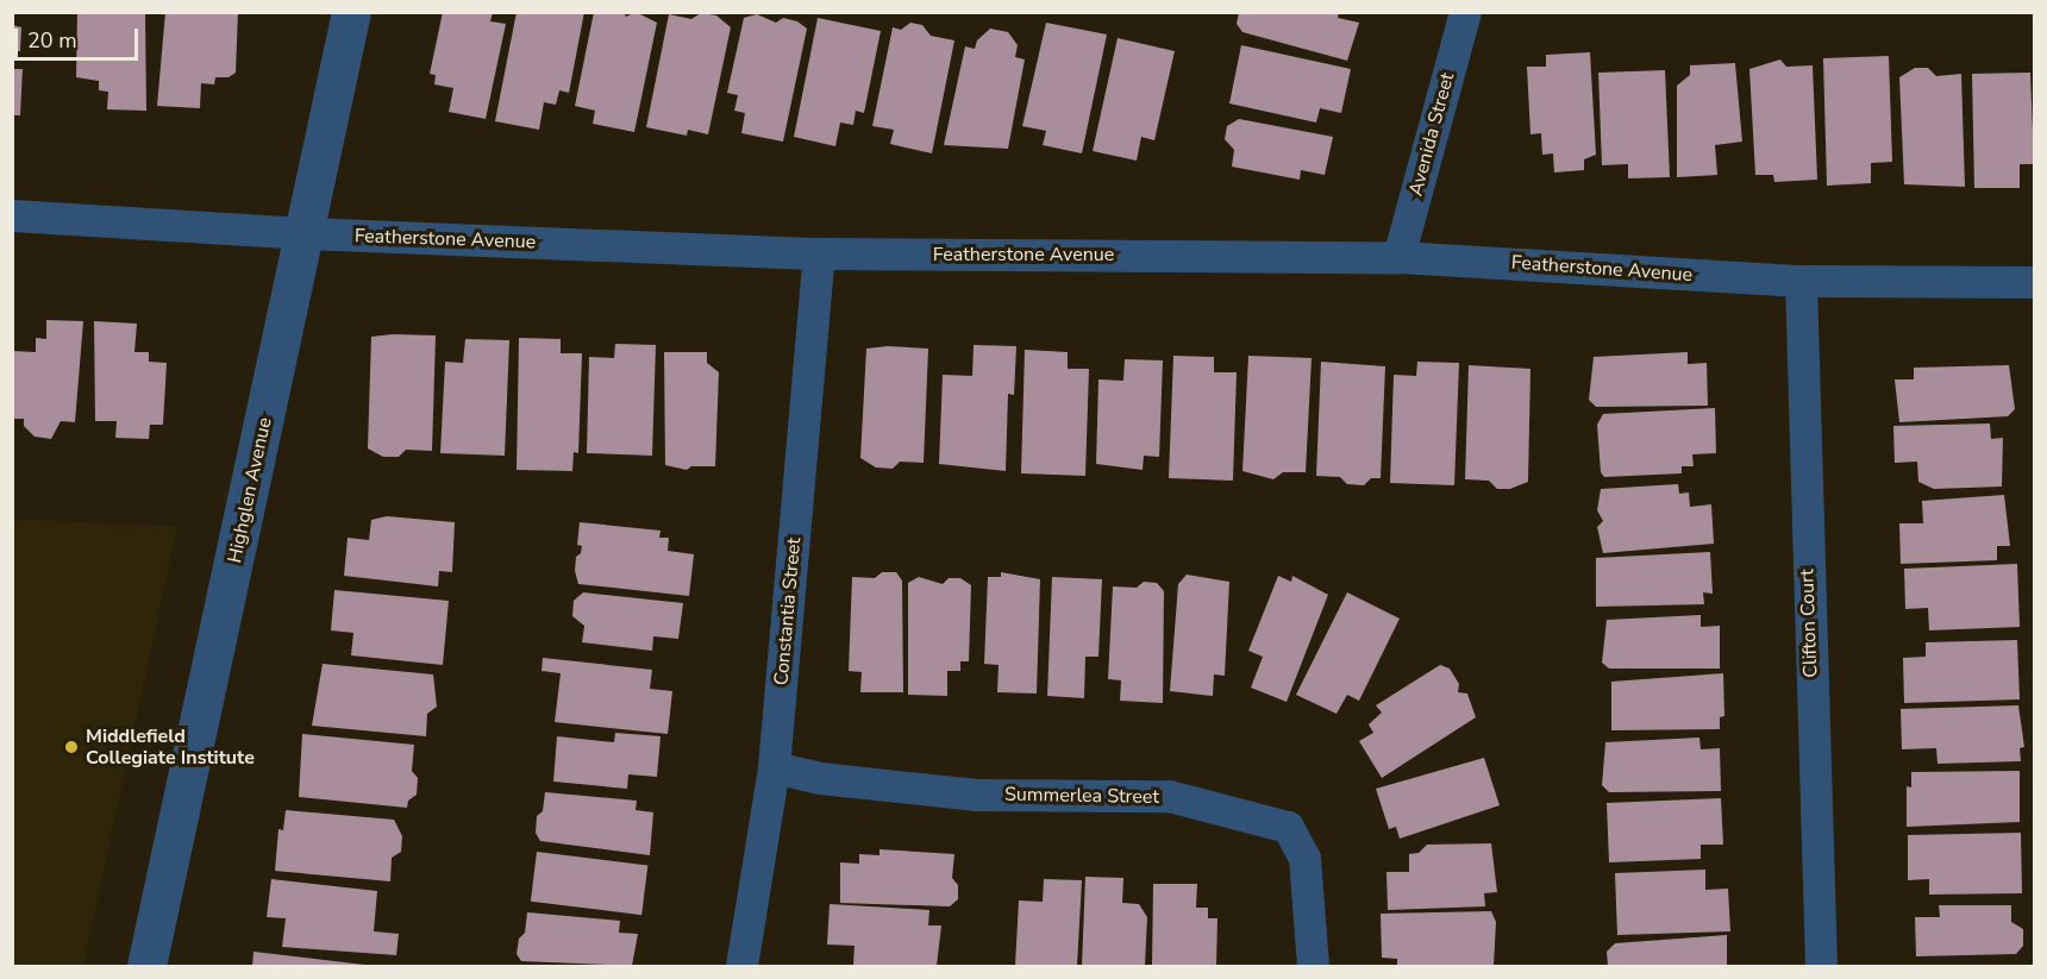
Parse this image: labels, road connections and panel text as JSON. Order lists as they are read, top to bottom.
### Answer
{
  "streets": {
    "street": [
      "Avenida Street",
      "Featherstone Avenue",
      "Highglen Avenue",
      "Constantia Street",
      "Clifton Court",
      "Summerlea Street"
    ]
  },
  "crossings": [
    ["Avenida Street", "Featherstone Avenue"],
    ["Featherstone Avenue", "Highglen Avenue"],
    ["Featherstone Avenue", "Constantia Street"],
    ["Featherstone Avenue", "Clifton Court"],
    ["Constantia Street", "Summerlea Street"]
  ],
  "places": ["Middlefield Collegiate Institute"],
  "scale_bar": "20 m"
}
